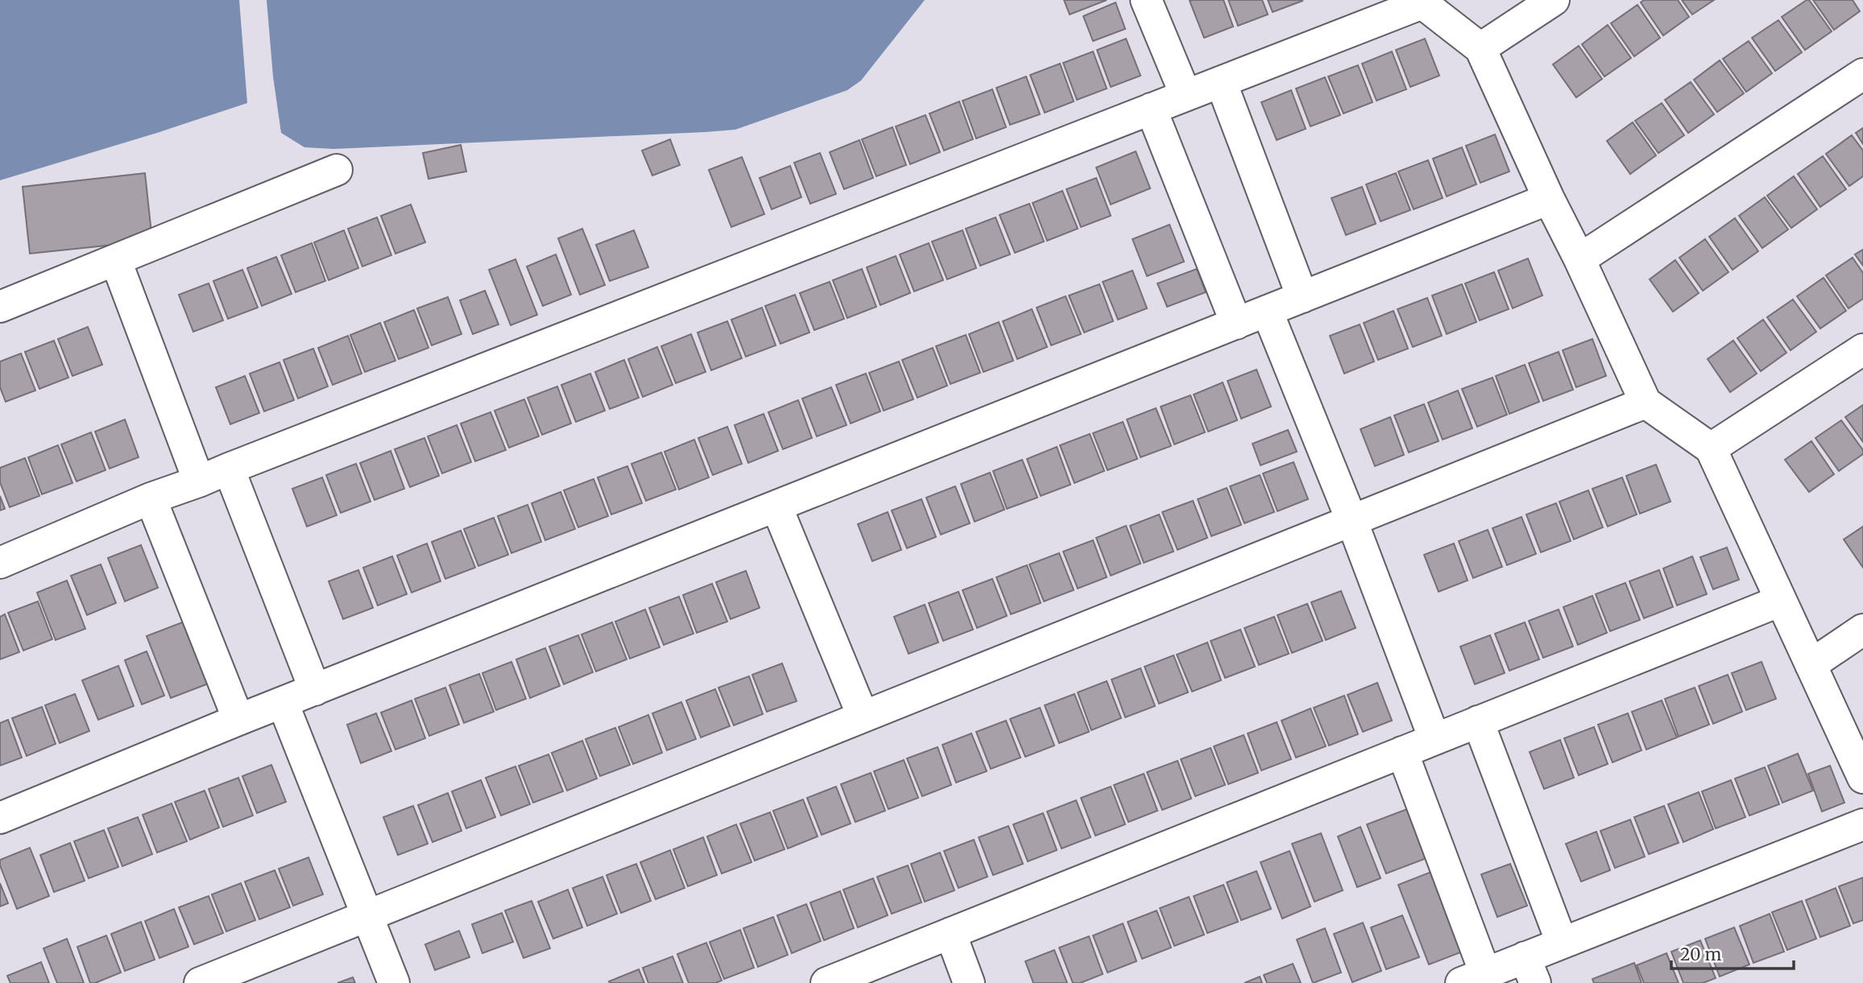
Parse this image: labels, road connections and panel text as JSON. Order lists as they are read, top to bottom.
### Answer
{
  "scale_bar": "20 m"
}
